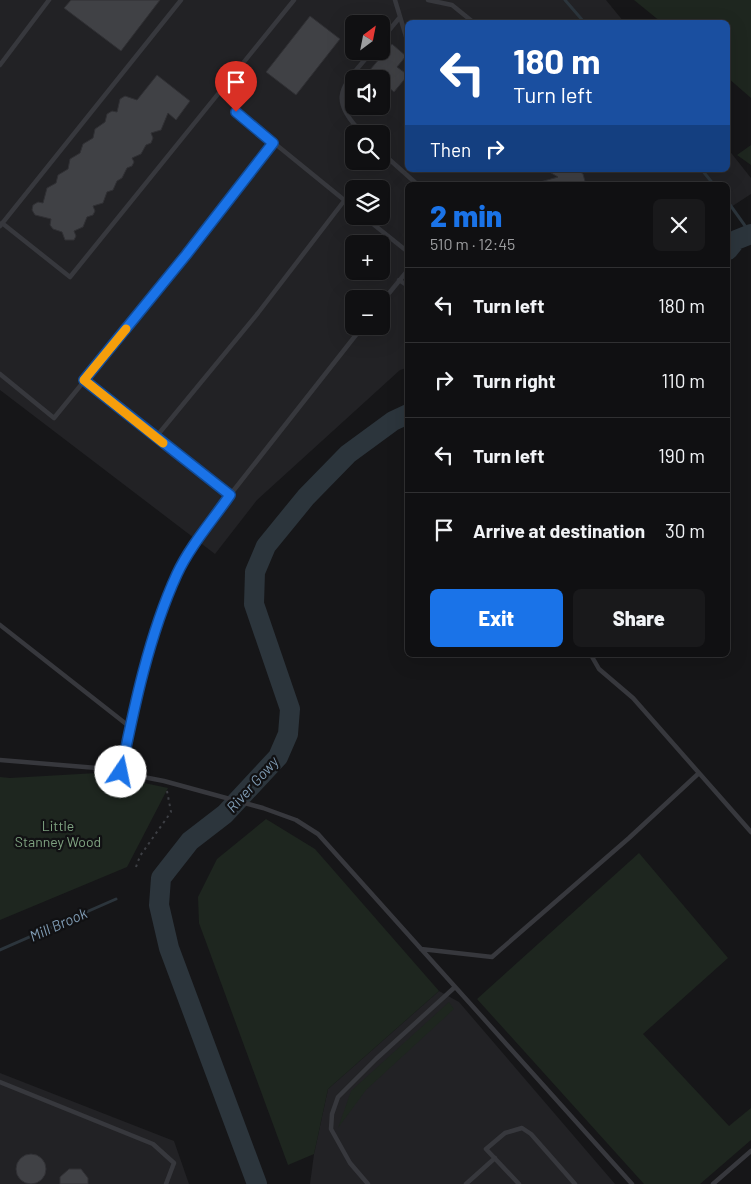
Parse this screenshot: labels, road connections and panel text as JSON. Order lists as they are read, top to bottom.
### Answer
{
  "water": ["River Gowy", "Mill Brook"],
  "parks": ["Little Stanney Wood"],
  "north": "top right",
  "page": {
    "map_buttons": ["+", "−"],
    "turn": ["180 m", "Turn left"],
    "then": "Then",
    "heading": ["2 min", "510 m · 12:45"],
    "list": [
      {
        "name": "Turn left",
        "value": "180 m"
      },
      {
        "name": "Turn right",
        "value": "110 m"
      },
      {
        "name": "Turn left",
        "value": "190 m"
      },
      {
        "name": "Arrive at destination",
        "value": "30 m"
      }
    ],
    "buttons": ["Exit", "Share"]
  }
}
